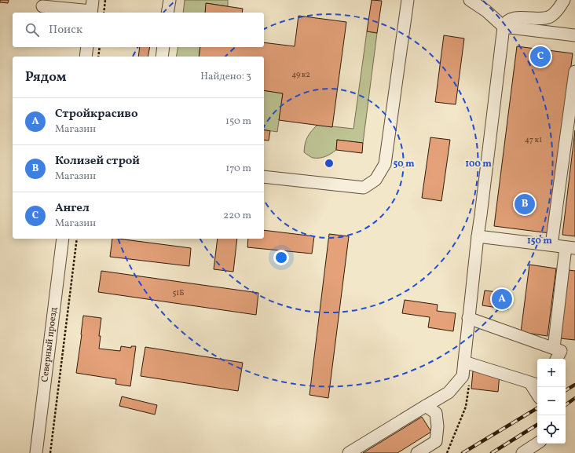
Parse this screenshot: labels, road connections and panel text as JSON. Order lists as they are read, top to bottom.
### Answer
{
  "streets": {
    "street": ["Северный проезд"]
  },
  "house_numbers": ["49 к2", "47 к1", "51Б"],
  "page": {
    "search": "Поиск",
    "pins": ["C", "B", "A"],
    "heading": ["Рядом", "Найдено: 3"],
    "list": [
      {
        "mark": "A",
        "name": "Стройкрасиво",
        "note": "Магазин",
        "value": "150 m"
      },
      {
        "mark": "B",
        "name": "Колизей строй",
        "note": "Магазин",
        "value": "170 m"
      },
      {
        "mark": "C",
        "name": "Ангел",
        "note": "Магазин",
        "value": "220 m"
      }
    ],
    "map_buttons": ["+", "−"]
  },
  "rings": ["50 m", "100 m", "150 m"]
}
